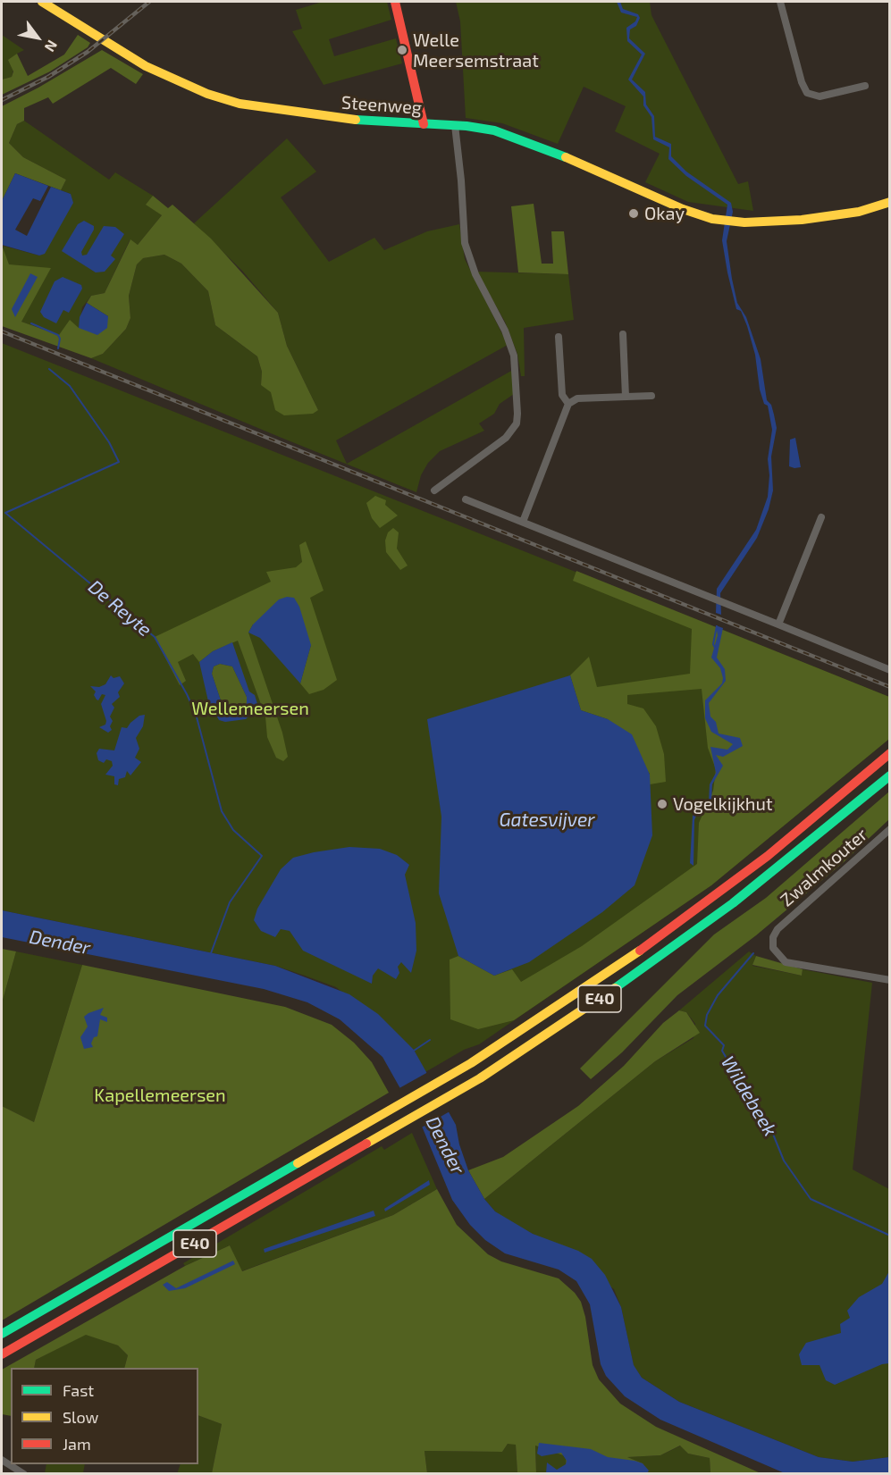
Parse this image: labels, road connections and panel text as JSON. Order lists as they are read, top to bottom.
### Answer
{
  "streets": {
    "main road": ["Steenweg", "E40"],
    "street": ["Zwalmkouter"]
  },
  "water": [
    "De Reyte",
    "Gatesvijver",
    "Dender",
    "Wildebeek"
  ],
  "parks": ["Wellemeersen", "Kapellemeersen"],
  "places": ["Welle Meersemstraat", "Okay", "Vogelkijkhut"],
  "legend": ["Fast", "Slow", "Jam"],
  "north": "bottom right"
}
